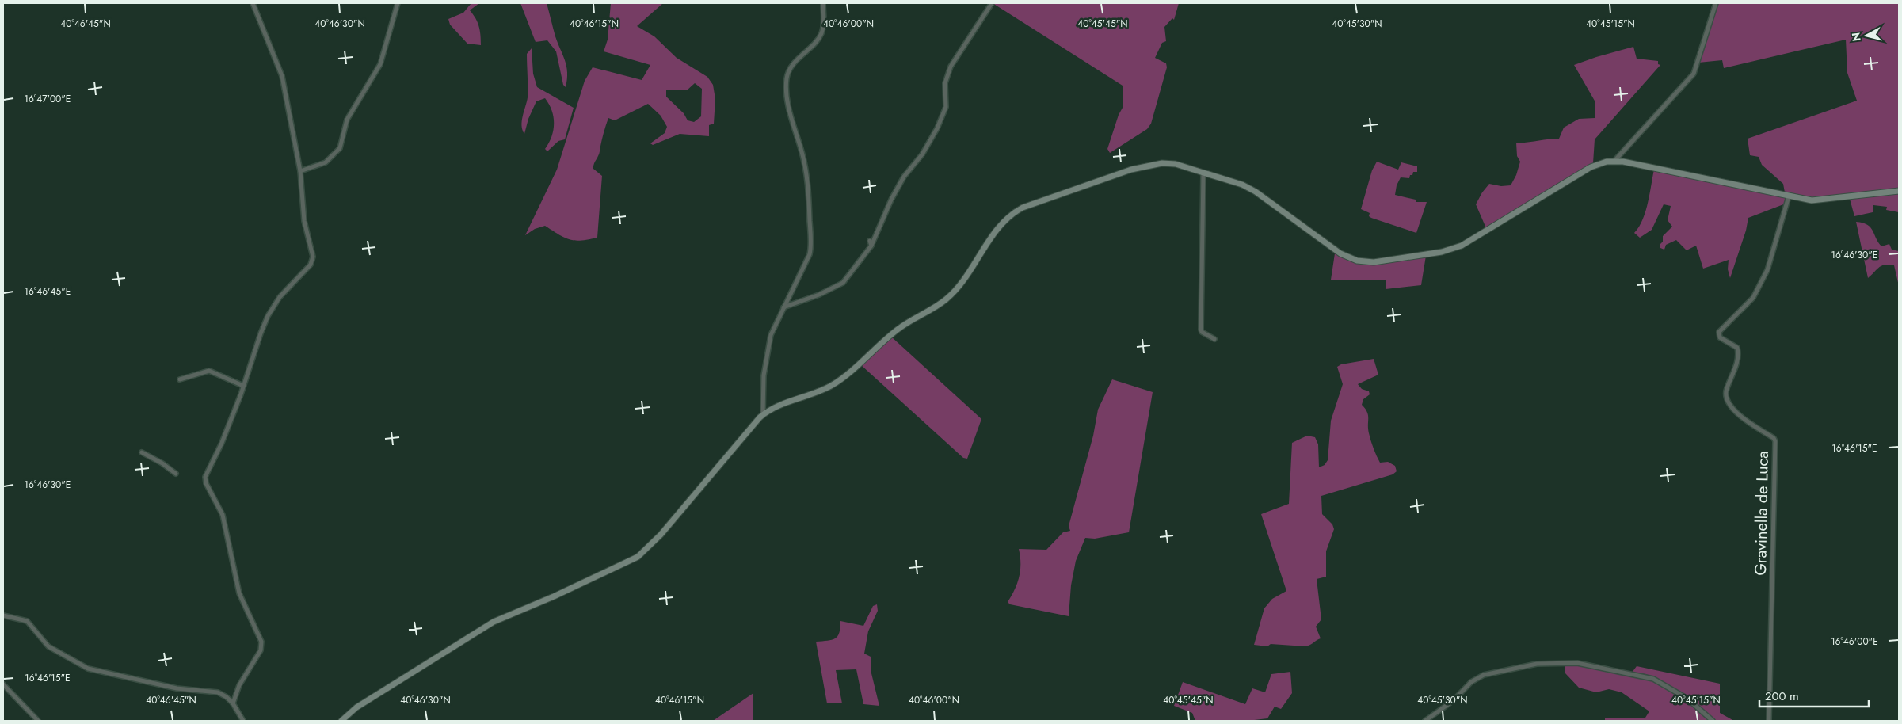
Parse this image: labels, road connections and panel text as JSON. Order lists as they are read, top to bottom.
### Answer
{
  "streets": {
    "street": ["Gravinella de Luca"]
  },
  "scale_bar": "200 m",
  "north": "left",
  "coordinates": [
    "40°46'45\"N",
    "40°46'30\"N",
    "40°46'15\"N",
    "40°46'00\"N",
    "40°45'45\"N",
    "40°45'30\"N",
    "40°45'15\"N",
    "16°47'00\"E",
    "16°46'30\"E",
    "16°46'45\"E",
    "16°46'15\"E",
    "16°46'00\"E"
  ]
}
